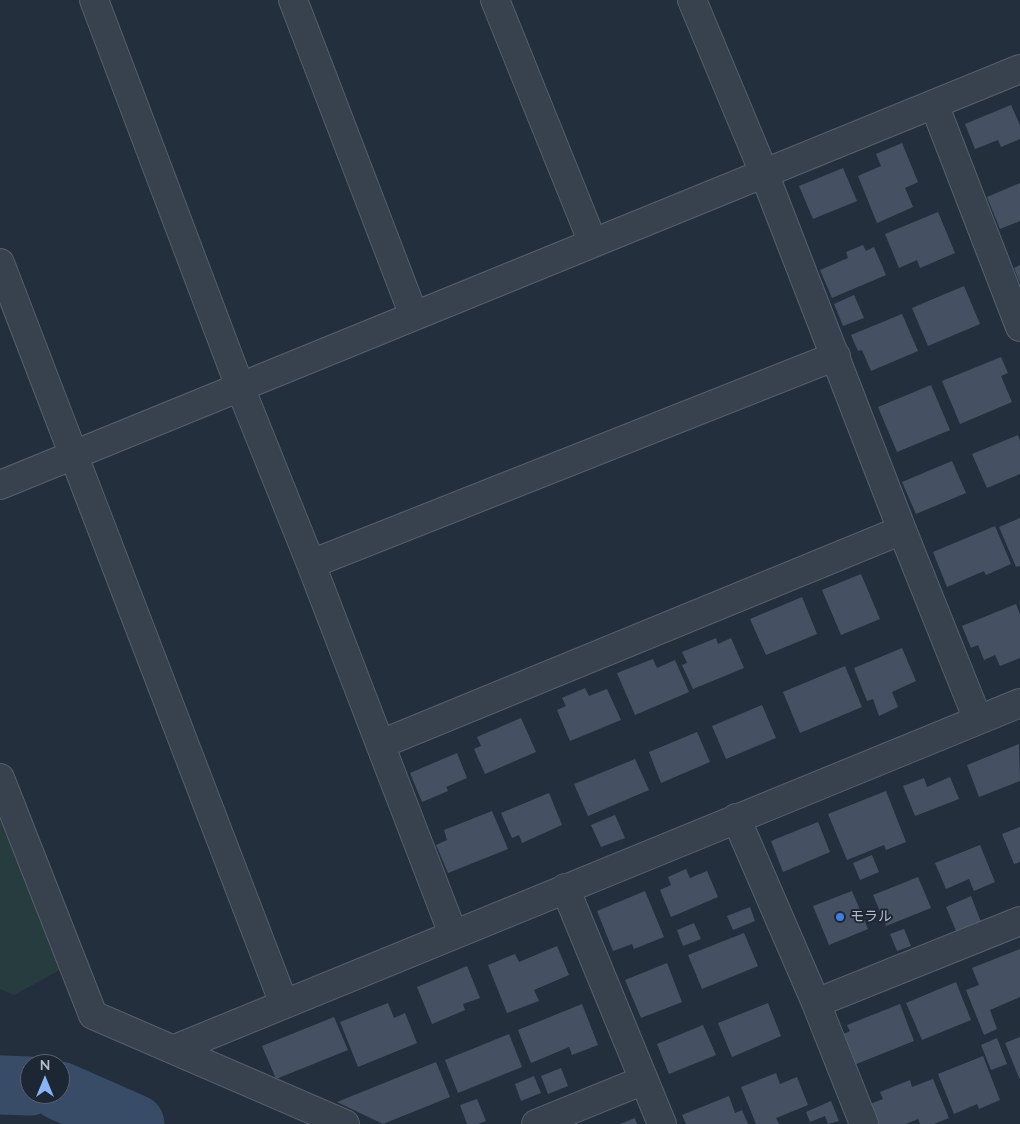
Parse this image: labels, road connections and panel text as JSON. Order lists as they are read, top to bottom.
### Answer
{
  "places": ["モラル"],
  "north": "top"
}
